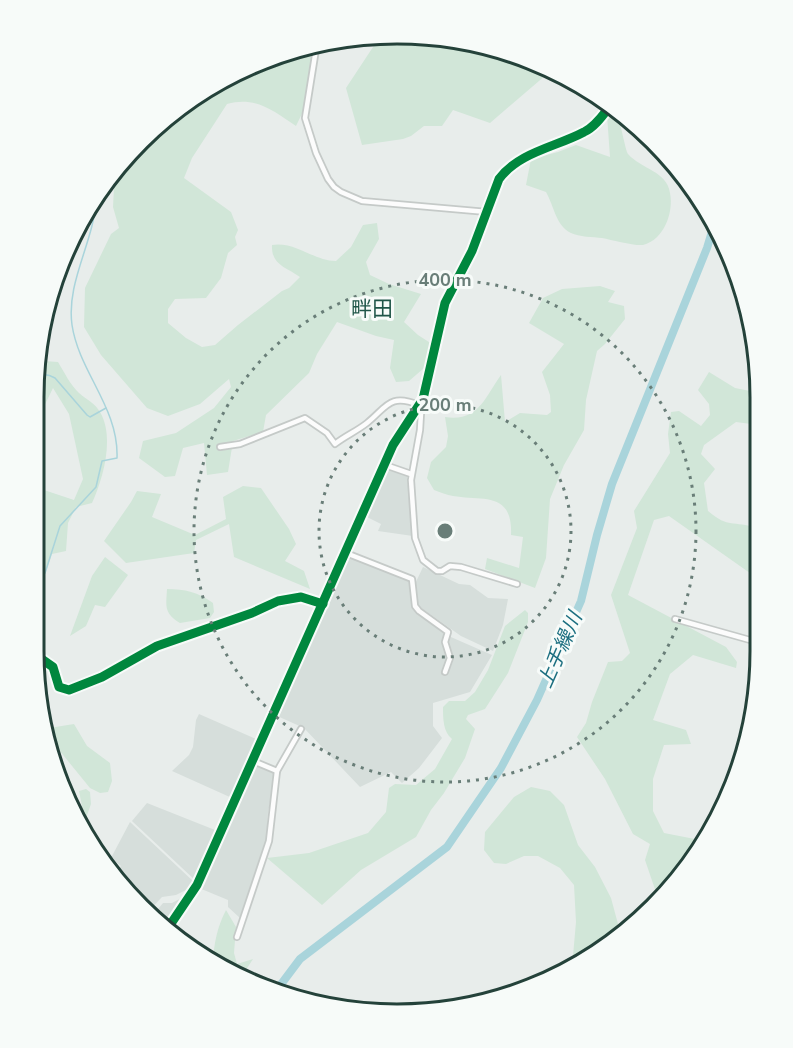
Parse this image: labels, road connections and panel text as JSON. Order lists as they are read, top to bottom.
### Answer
{
  "districts": ["畔田"],
  "water": ["上手繰川"],
  "rings": ["400 m", "200 m"]
}
